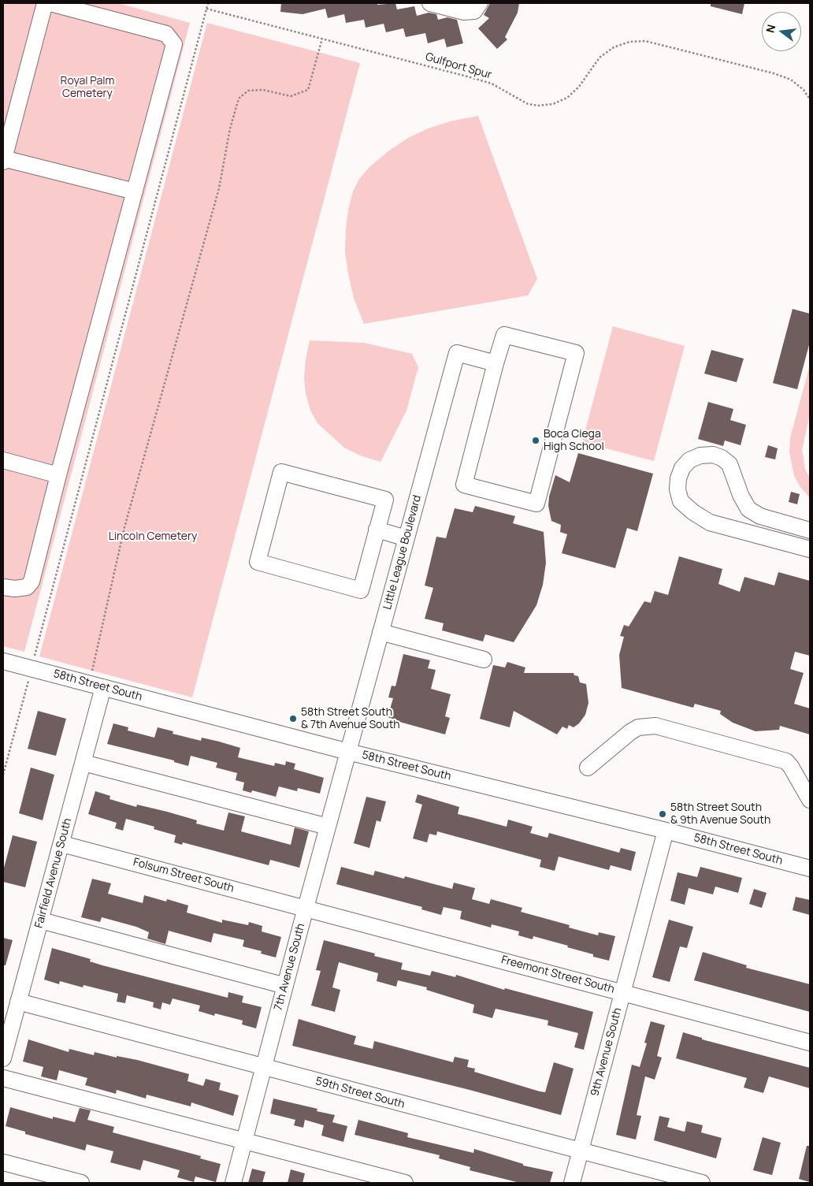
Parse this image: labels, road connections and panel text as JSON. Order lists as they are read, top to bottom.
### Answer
{
  "streets": {
    "street": [
      "Little League Boulevard",
      "58th Street South",
      "Fairfield Avenue South",
      "Folsum Street South",
      "7th Avenue South",
      "Freemont Street South",
      "9th Avenue South",
      "59th Street South"
    ],
    "path": ["Gulfport Spur"]
  },
  "crossings": [
    ["Little League Boulevard", "58th Street South"],
    ["Little League Boulevard", "7th Avenue South"],
    ["58th Street South", "Fairfield Avenue South"],
    ["58th Street South", "7th Avenue South"],
    ["58th Street South", "9th Avenue South"],
    ["Fairfield Avenue South", "Folsum Street South"],
    ["Fairfield Avenue South", "59th Street South"],
    ["Folsum Street South", "7th Avenue South"],
    ["Folsum Street South", "Freemont Street South"],
    ["7th Avenue South", "Freemont Street South"],
    ["7th Avenue South", "59th Street South"],
    ["Freemont Street South", "9th Avenue South"],
    ["9th Avenue South", "59th Street South"]
  ],
  "parks": ["Royal Palm Cemetery", "Lincoln Cemetery"],
  "places": ["Boca Ciega High School", "58th Street South & 7th Avenue South", "58th Street South & 9th Avenue South"],
  "north": "left"
}
